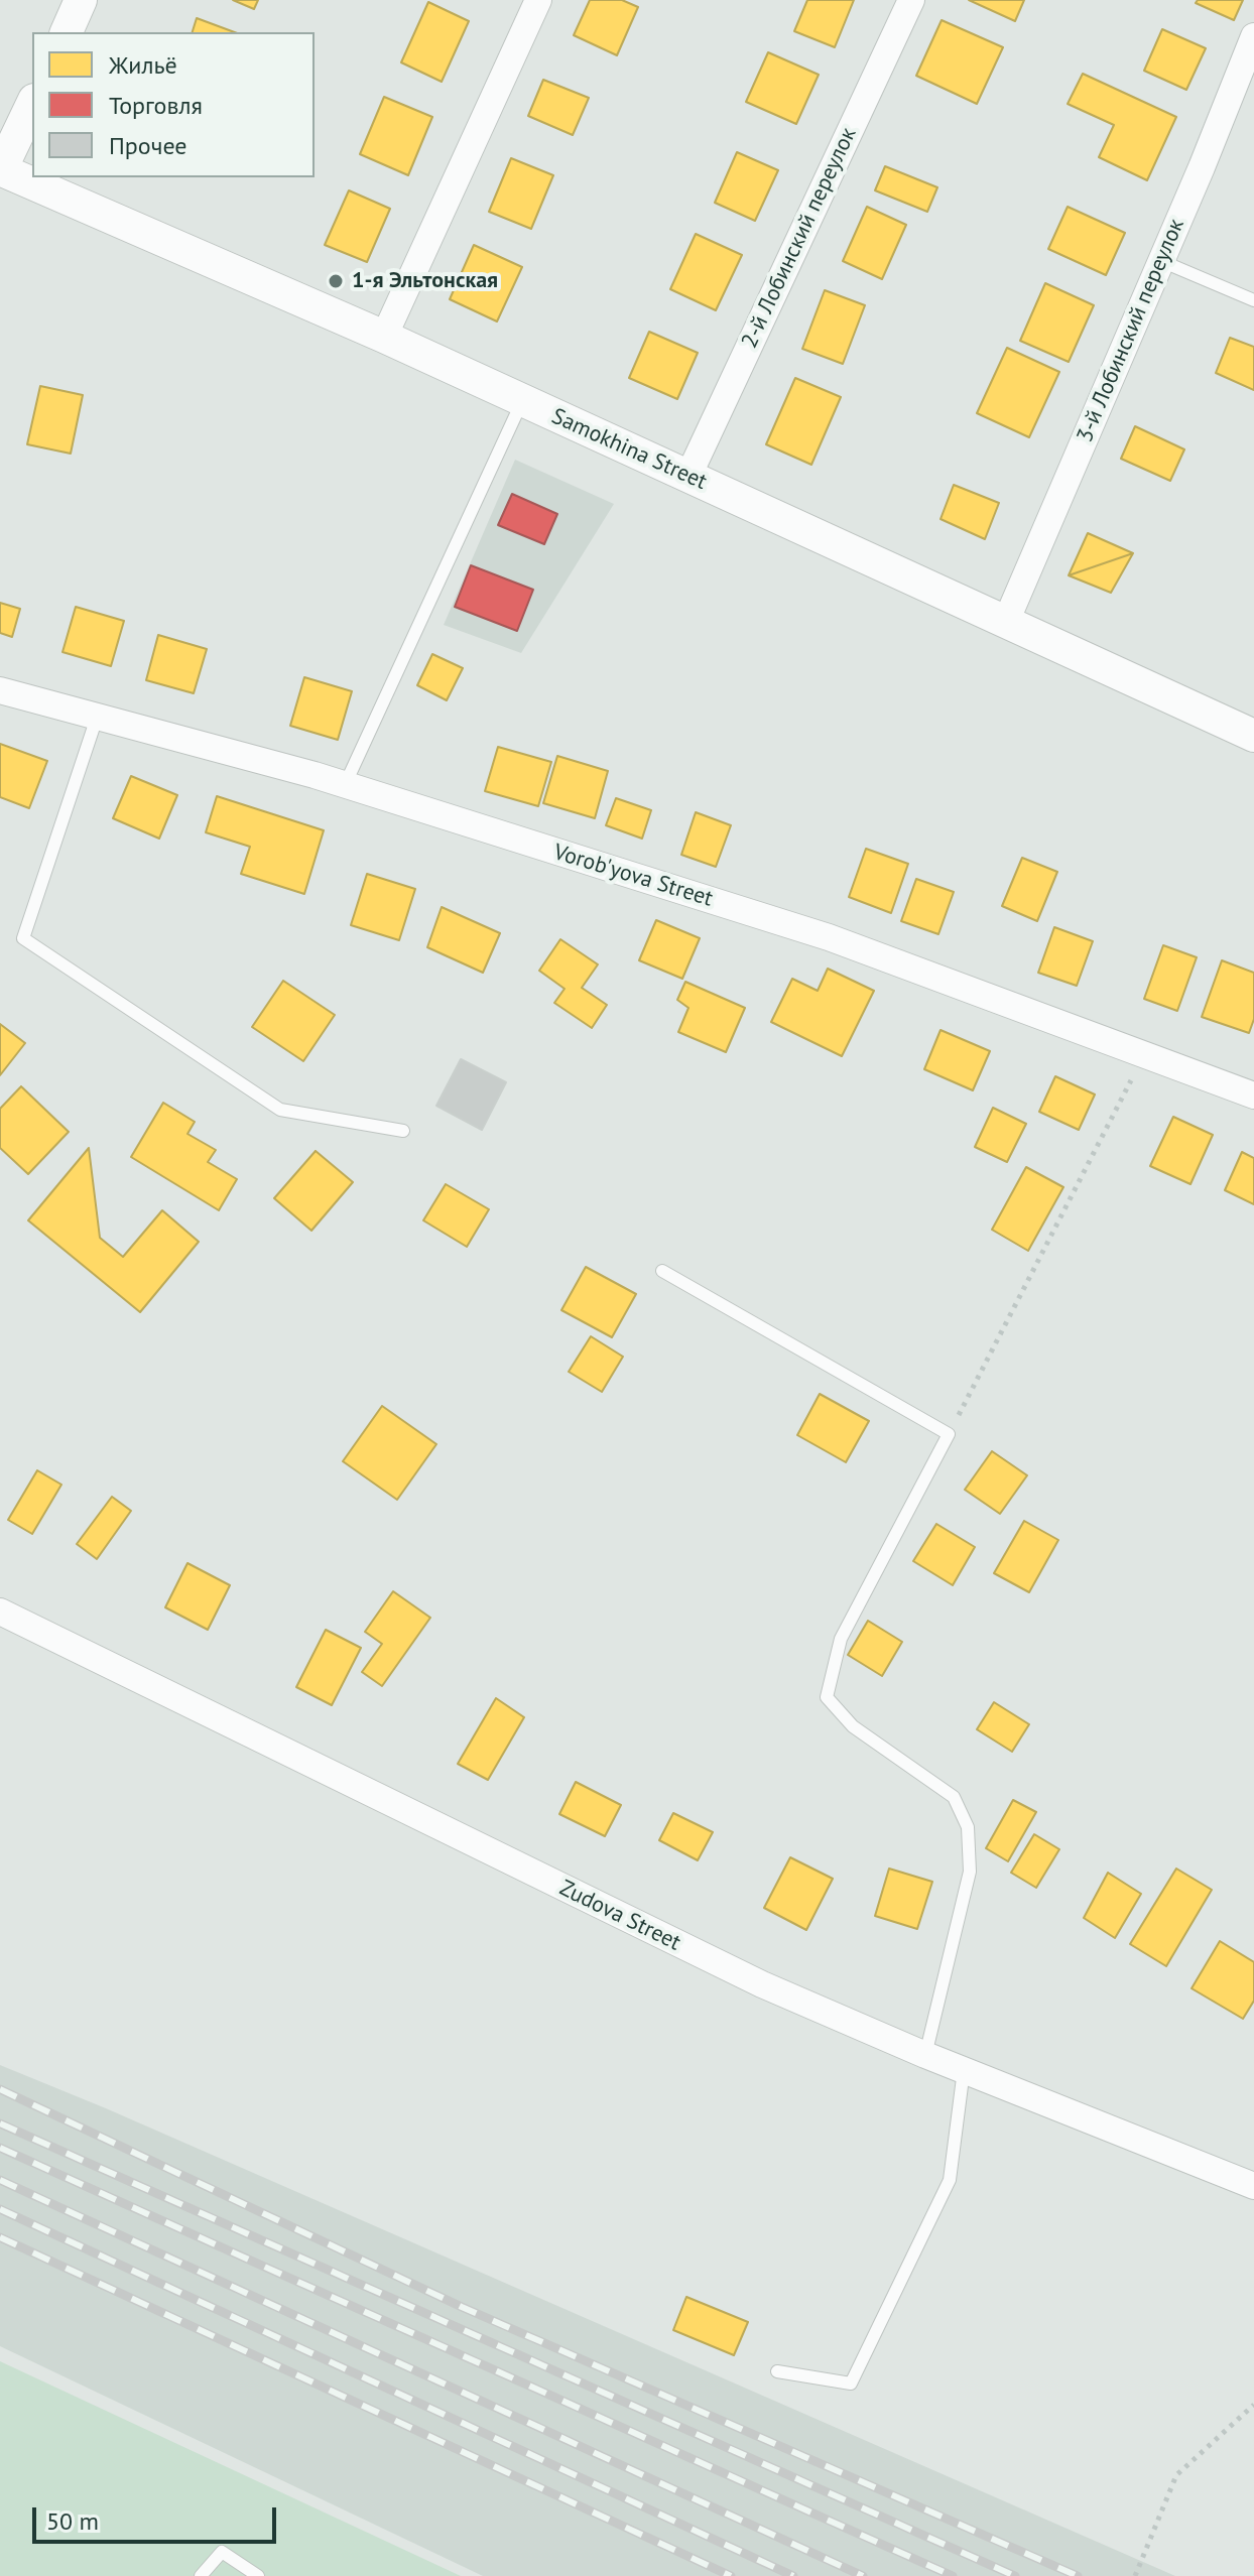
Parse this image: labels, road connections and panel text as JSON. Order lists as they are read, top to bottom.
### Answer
{
  "streets": {
    "street": [
      "2-й Лобинский переулок",
      "3-й Лобинский переулок",
      "Samokhina Street",
      "Vorob'yova Street",
      "Zudova Street"
    ]
  },
  "crossings": [
    ["2-й Лобинский переулок", "Samokhina Street"],
    ["3-й Лобинский переулок", "Samokhina Street"]
  ],
  "places": ["1-я Эльтонская"],
  "legend": ["Жильё", "Торговля", "Прочее"],
  "scale_bar": "50 m"
}
